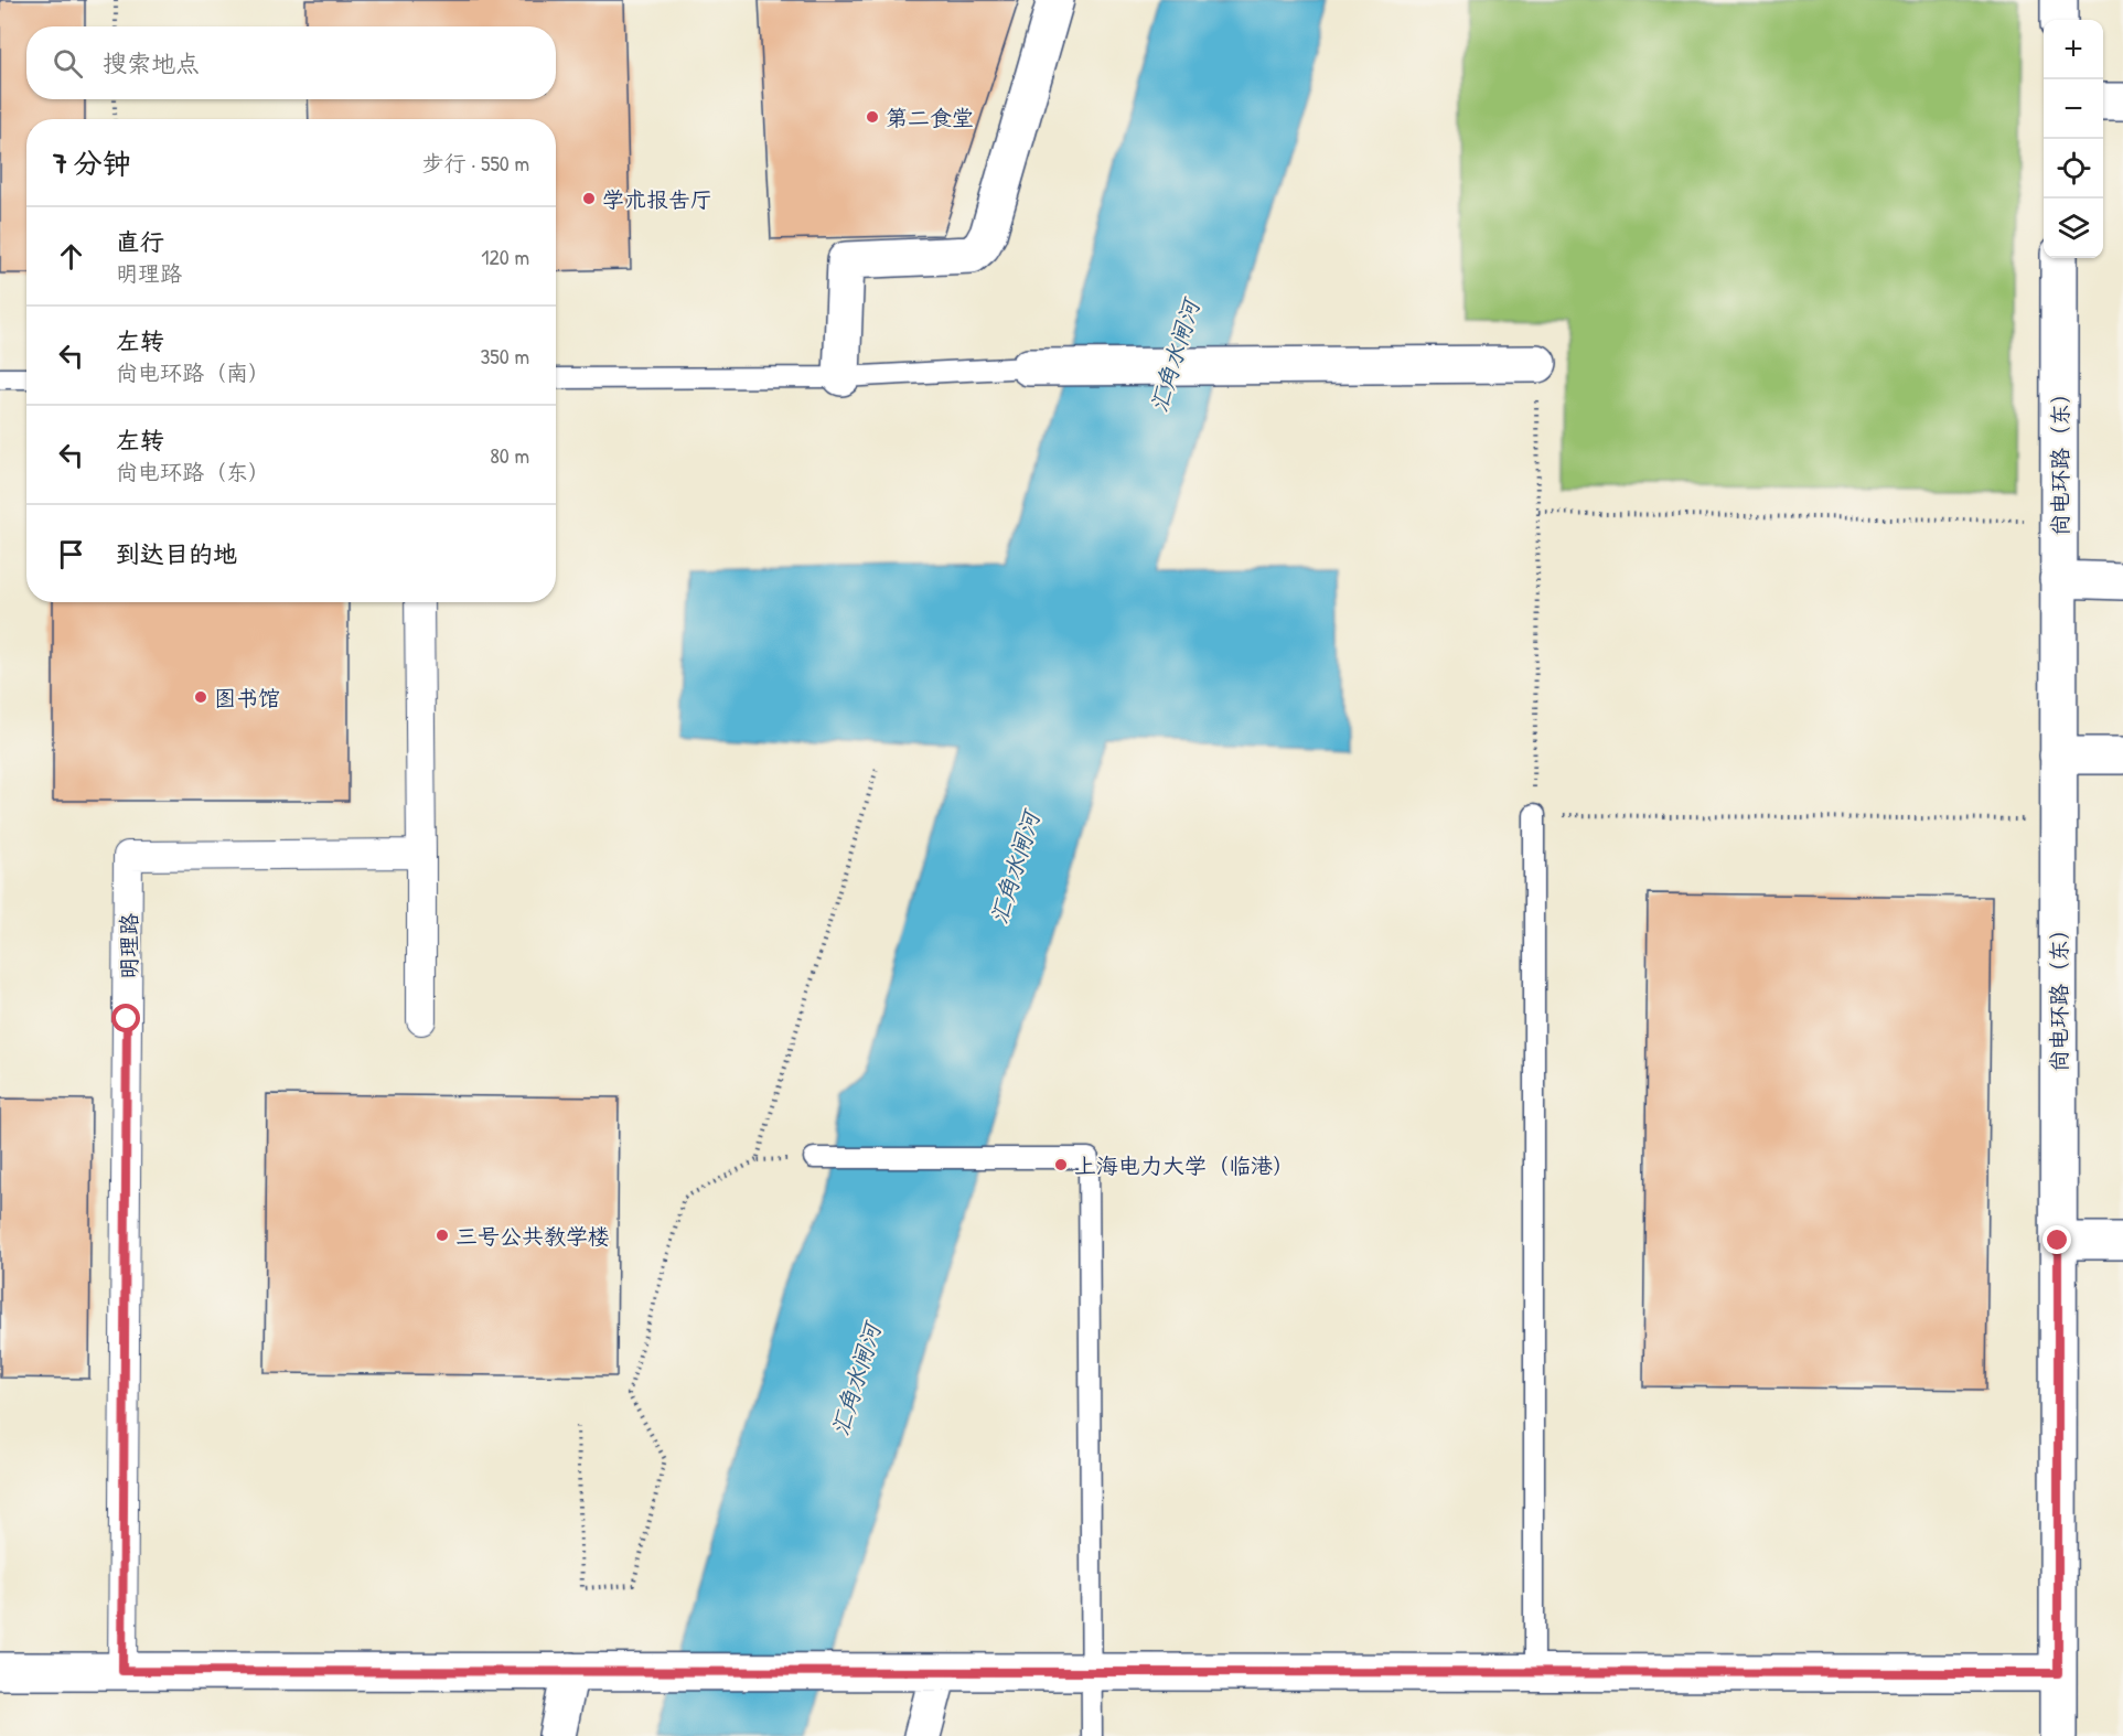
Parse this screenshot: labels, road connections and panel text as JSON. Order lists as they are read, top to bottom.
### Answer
{
  "streets": {
    "street": ["尚电环路（东）", "明理路"]
  },
  "water": ["汇角水闸河"],
  "places": [
    "第二食堂",
    "学术报告厅",
    "图书馆",
    "上海电力大学（临港）",
    "三号公共教学楼"
  ],
  "page": {
    "map_buttons": ["+", "−"],
    "search": "搜索地点",
    "heading": ["7 分钟", "步行 · 550 m"],
    "list": [
      ["直行", "明理路", "120 m"],
      ["左转", "尚电环路（南）", "350 m"],
      ["左转", "尚电环路（东）", "80 m"],
      "到达目的地"
    ]
  }
}
